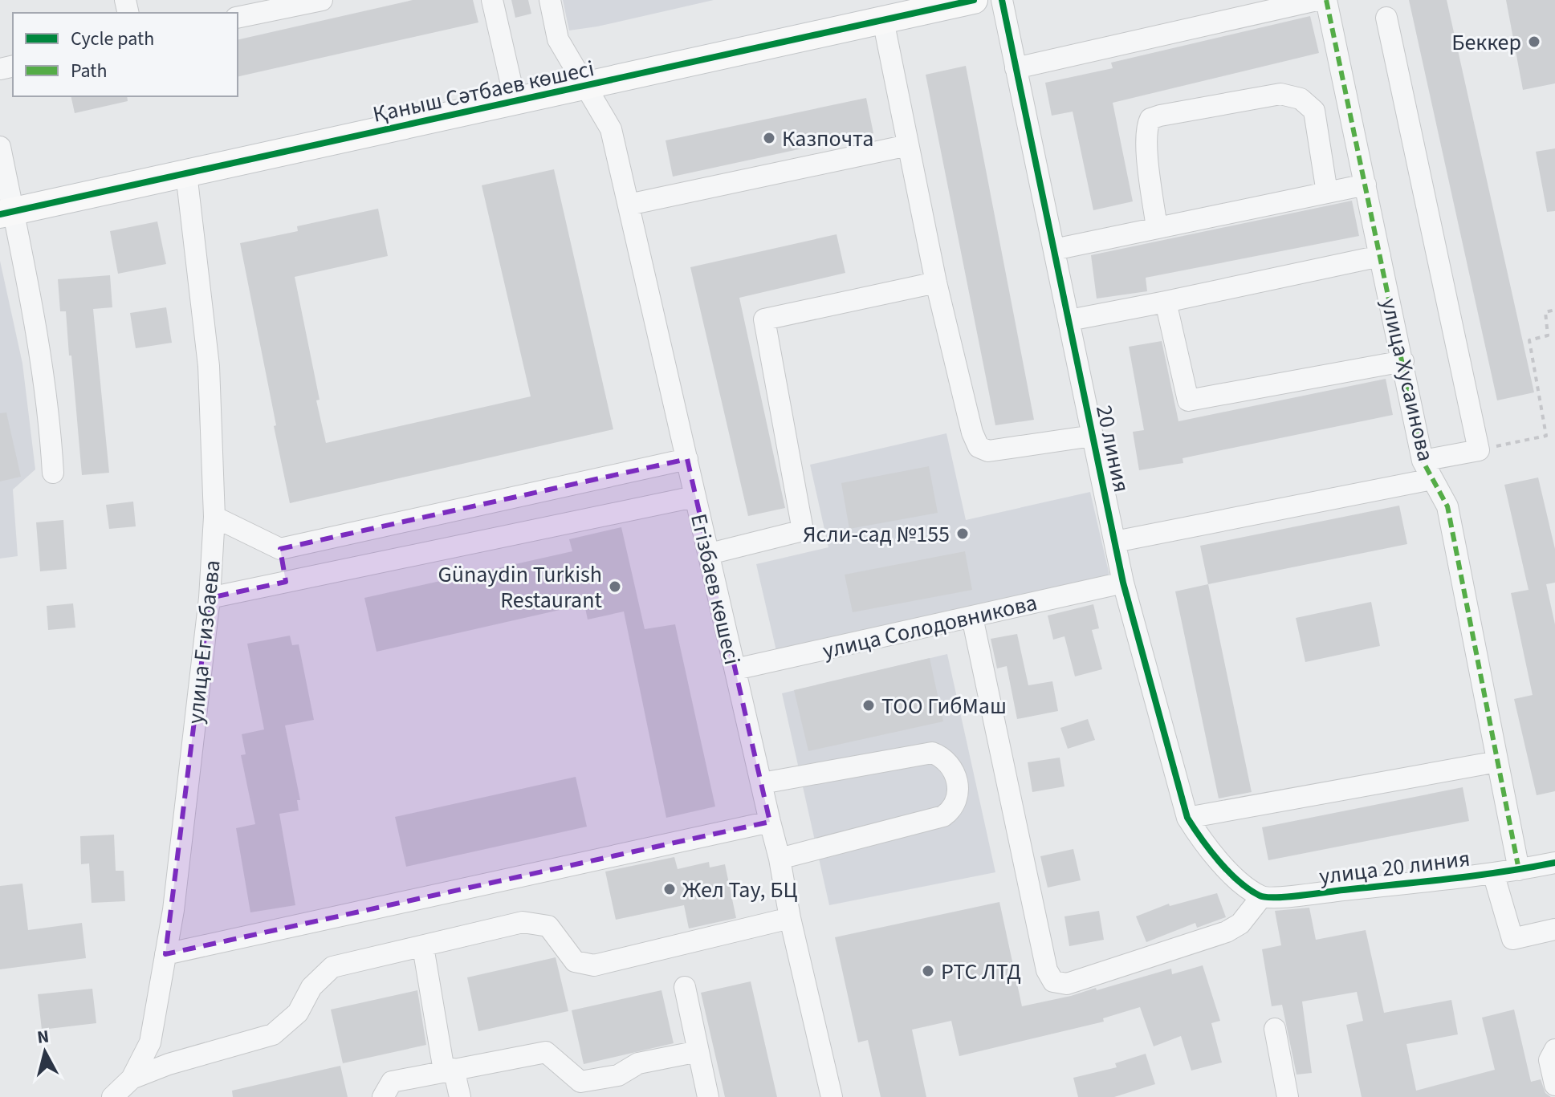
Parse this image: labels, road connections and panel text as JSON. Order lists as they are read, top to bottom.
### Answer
{
  "streets": {
    "main road": ["Қаныш Сәтбаев көшесі"],
    "street": [
      "улица Хусаинова",
      "20 линия",
      "Егізбаев көшесі",
      "улица Солодовникова",
      "улица Егизбаева",
      "улица 20 линия"
    ]
  },
  "crossings": [
    ["Қаныш Сәтбаев көшесі", "Егізбаев көшесі"],
    ["Қаныш Сәтбаев көшесі", "улица Егизбаева"],
    ["улица Хусаинова", "улица 20 линия"],
    ["20 линия", "улица Солодовникова"],
    ["20 линия", "улица 20 линия"],
    ["Егізбаев көшесі", "улица Солодовникова"]
  ],
  "places": [
    "Беккер",
    "Казпочта",
    "Ясли-сад №155",
    "Günaydin Turkish Restaurant",
    "ТОО ГибМаш",
    "Жел Тау, БЦ",
    "РТС ЛТД"
  ],
  "legend": ["Cycle path", "Path"],
  "north": "top"
}
